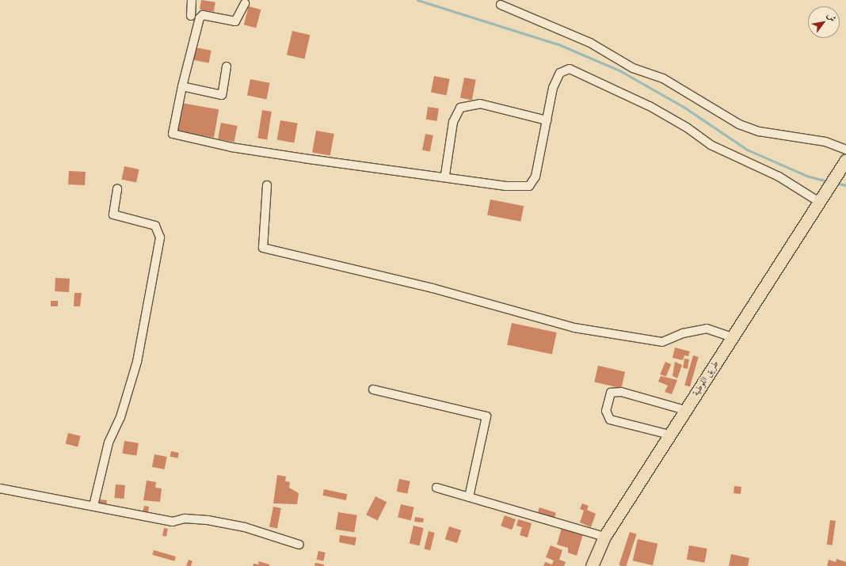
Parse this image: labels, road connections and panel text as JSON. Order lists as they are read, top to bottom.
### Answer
{
  "streets": {
    "main road": ["طريق اللوطية"]
  },
  "north": "top right"
}
